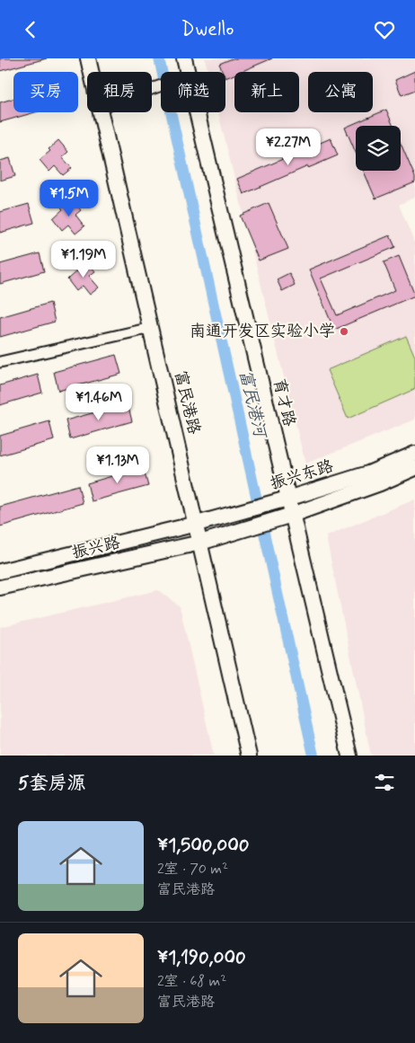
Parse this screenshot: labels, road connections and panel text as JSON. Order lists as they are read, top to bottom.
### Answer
{
  "streets": {
    "street": [
      "富民港路",
      "育才路",
      "振兴东路",
      "振兴路"
    ]
  },
  "crossings": [
    ["富民港路", "振兴东路"],
    ["富民港路", "振兴路"],
    ["育才路", "振兴东路"],
    ["振兴东路", "振兴路"]
  ],
  "water": ["富民港河"],
  "places": ["南通开发区实验小学"],
  "page": {
    "header": "Dwello",
    "chip": [
      "买房",
      "租房",
      "筛选",
      "新上",
      "公寓"
    ],
    "price": [
      "¥2.27M",
      "¥1.5M",
      "¥1.19M",
      "¥1.46M",
      "¥1.13M"
    ],
    "heading": "5套房源",
    "list": [
      {
        "name": "¥1,500,000",
        "note": "2室 · 70 m² · 富民港路"
      },
      {
        "name": "¥1,190,000",
        "note": "2室 · 68 m² · 富民港路"
      }
    ]
  }
}
